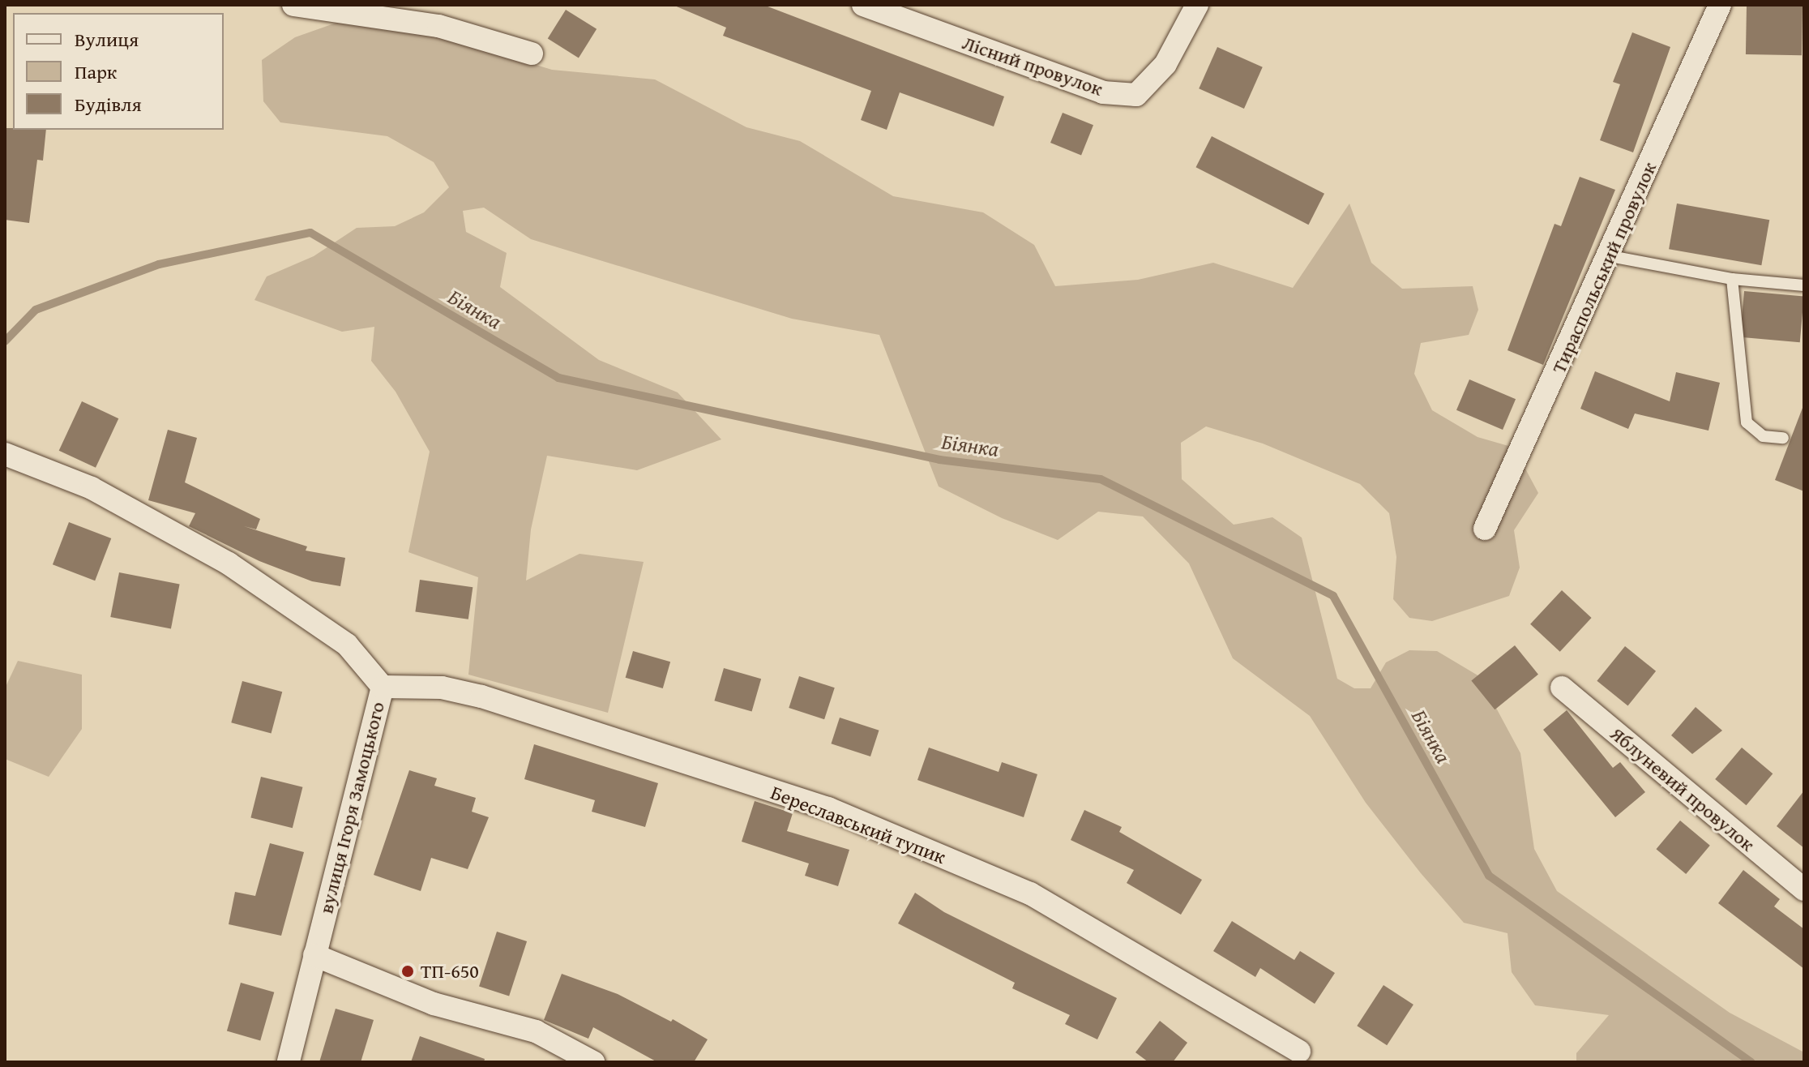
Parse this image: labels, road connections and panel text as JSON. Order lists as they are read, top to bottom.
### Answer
{
  "streets": {
    "street": [
      "Лісний провулок",
      "Тираспольський провулок",
      "Яблуневий провулок",
      "вулиця Ігоря Замоцького",
      "Береславський тупик"
    ]
  },
  "crossings": [
    ["вулиця Ігоря Замоцького", "Береславський тупик"]
  ],
  "water": ["Біянка"],
  "places": ["ТП-650"],
  "legend": ["Вулиця", "Парк", "Будівля"]
}
